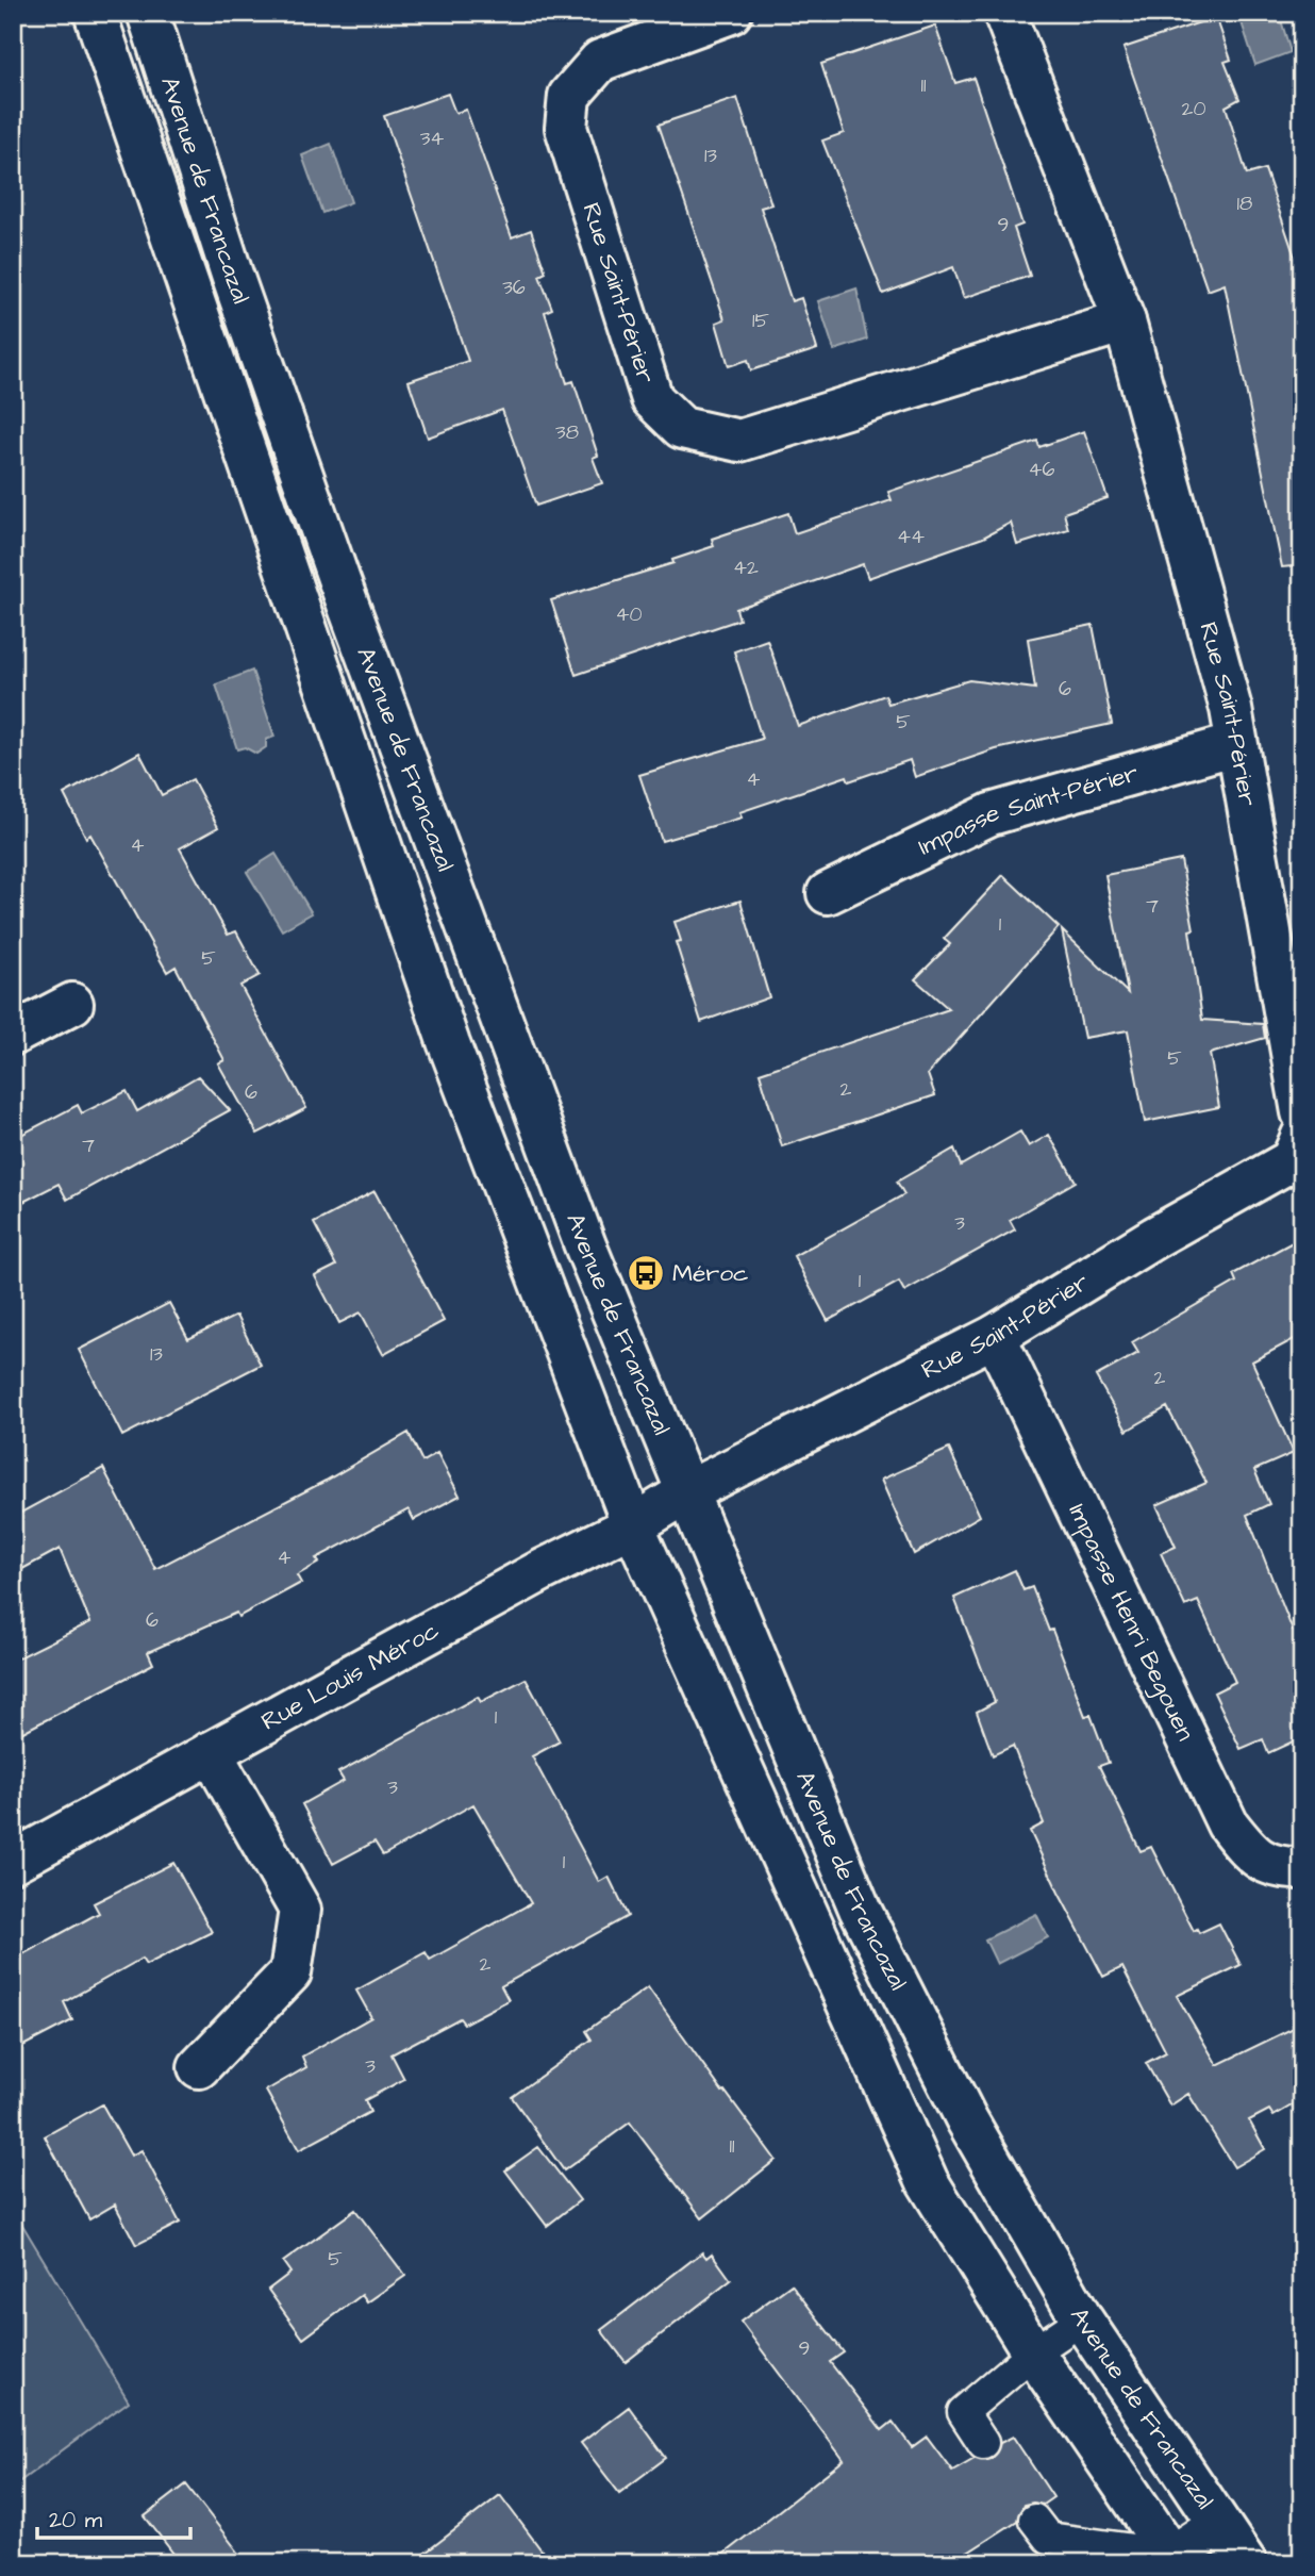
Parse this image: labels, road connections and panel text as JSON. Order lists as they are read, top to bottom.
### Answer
{
  "streets": {
    "main road": [
      "Avenue de Francazal",
      "Rue Saint-Périer",
      "Impasse Saint-Périer",
      "Impasse Henri Begouen",
      "Rue Louis Méroc"
    ]
  },
  "crossings": [
    ["Avenue de Francazal", "Rue Saint-Périer"],
    ["Avenue de Francazal", "Rue Louis Méroc"],
    ["Rue Saint-Périer", "Impasse Saint-Périer"],
    ["Rue Saint-Périer", "Impasse Henri Begouen"],
    ["Rue Saint-Périer", "Rue Louis Méroc"]
  ],
  "places": {
    "bus stop": ["Méroc"]
  },
  "house_numbers": [
    "11",
    "20",
    "34",
    "13",
    "18",
    "9",
    "36",
    "15",
    "38",
    "46",
    "44",
    "42",
    "40",
    "6",
    "5",
    "4",
    "4",
    "7",
    "1",
    "5",
    "5",
    "2",
    "6",
    "7",
    "3",
    "1",
    "13",
    "2",
    "4",
    "6",
    "1",
    "3",
    "1",
    "2",
    "3",
    "11",
    "5",
    "9"
  ],
  "scale_bar": "20 m"
}
